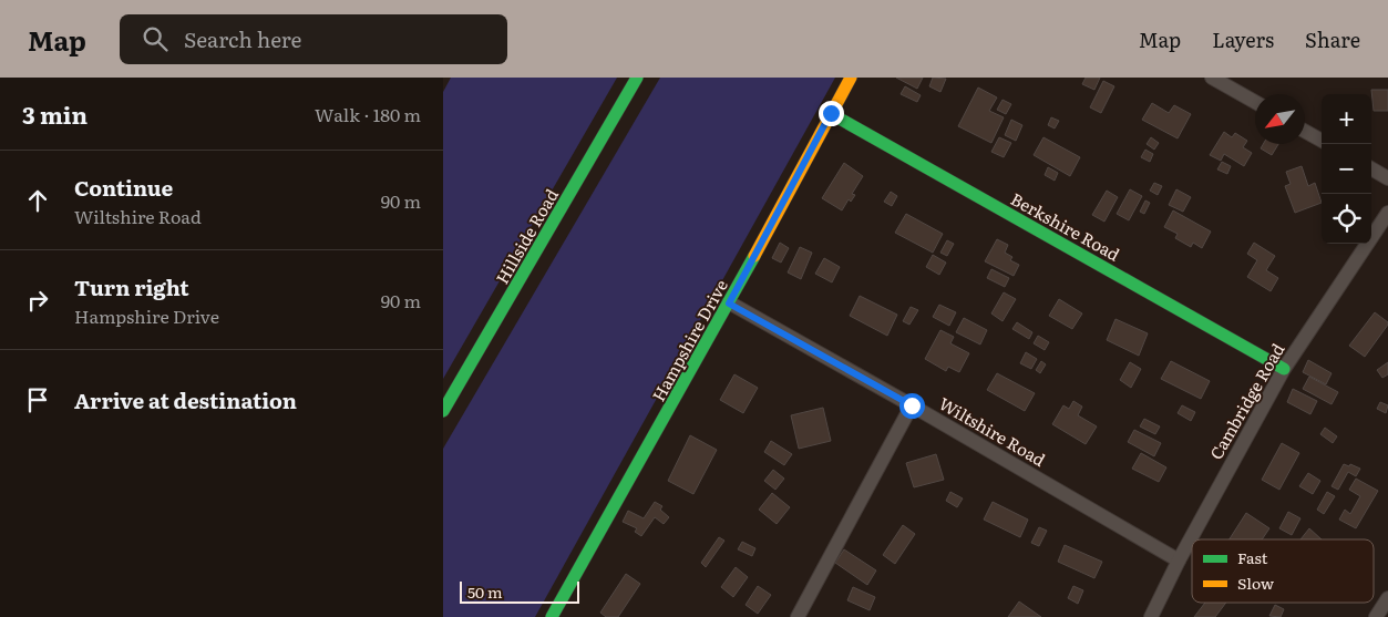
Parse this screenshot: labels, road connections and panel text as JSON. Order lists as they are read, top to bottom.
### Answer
{
  "streets": {
    "street": [
      "Berkshire Road",
      "Hillside Road",
      "Hampshire Drive",
      "Cambridge Road",
      "Wiltshire Road"
    ]
  },
  "crossings": [
    ["Berkshire Road", "Hampshire Drive"],
    ["Berkshire Road", "Cambridge Road"],
    ["Hampshire Drive", "Wiltshire Road"],
    ["Cambridge Road", "Wiltshire Road"]
  ],
  "legend": ["Fast", "Slow"],
  "scale_bar": "50 m",
  "north": "bottom left",
  "page": {
    "header": "Map",
    "search": "Search here",
    "nav": ["Map", "Layers", "Share"],
    "heading": ["3 min", "Walk · 180 m"],
    "map_buttons": ["+", "−"],
    "list": [
      ["Continue", "Wiltshire Road", "90 m"],
      ["Turn right", "Hampshire Drive", "90 m"],
      "Arrive at destination"
    ],
    "scale": "50 m"
  }
}
